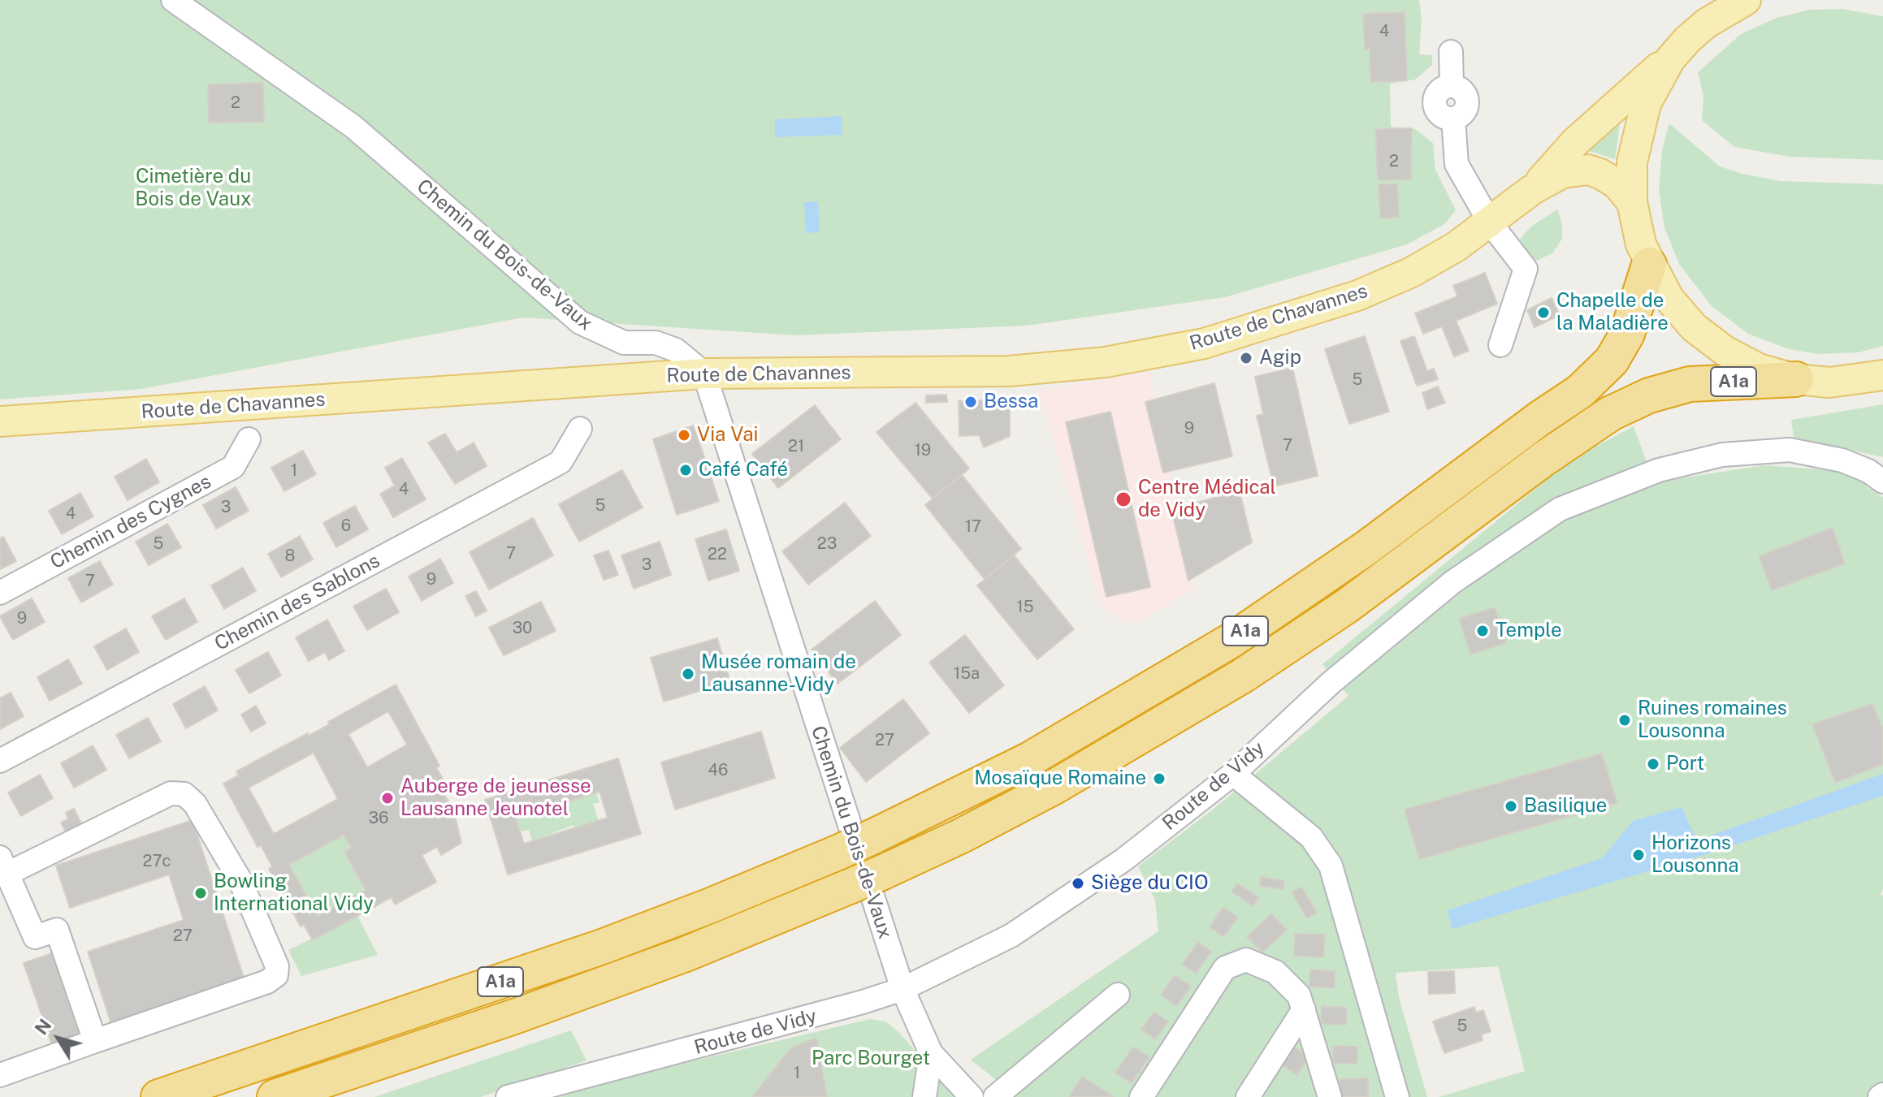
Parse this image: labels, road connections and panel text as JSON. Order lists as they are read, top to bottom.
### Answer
{
  "streets": {
    "highway": ["A1a"],
    "main road": ["Route de Chavannes"],
    "street": [
      "Chemin du Bois-de-Vaux",
      "Chemin des Cygnes",
      "Chemin des Sablons",
      "Route de Vidy"
    ]
  },
  "crossings": [
    ["Chemin du Bois-de-Vaux", "Route de Chavannes"],
    ["Chemin du Bois-de-Vaux", "Route de Vidy"]
  ],
  "parks": ["Cimetière du Bois de Vaux", "Parc Bourget"],
  "places": [
    "Chapelle de la Maladière",
    "Agip",
    "Bessa",
    "Via Vai",
    "Café Café",
    "Centre Médical de Vidy",
    "Temple",
    "Musée romain de Lausanne-Vidy",
    "Ruines romaines Lousonna",
    "Port",
    "Mosaïque Romaine",
    "Auberge de jeunesse Lausanne Jeunotel",
    "Basilique",
    "Horizons Lousonna",
    "Siège du CIO",
    "Bowling International Vidy"
  ],
  "house_numbers": [
    "4",
    "2",
    "2",
    "5",
    "9",
    "7",
    "21",
    "19",
    "1",
    "4",
    "5",
    "3",
    "4",
    "6",
    "17",
    "5",
    "23",
    "7",
    "22",
    "8",
    "3",
    "9",
    "7",
    "15",
    "9",
    "30",
    "15a",
    "27",
    "46",
    "36",
    "27c",
    "27",
    "5",
    "1"
  ],
  "north": "top left"
}
